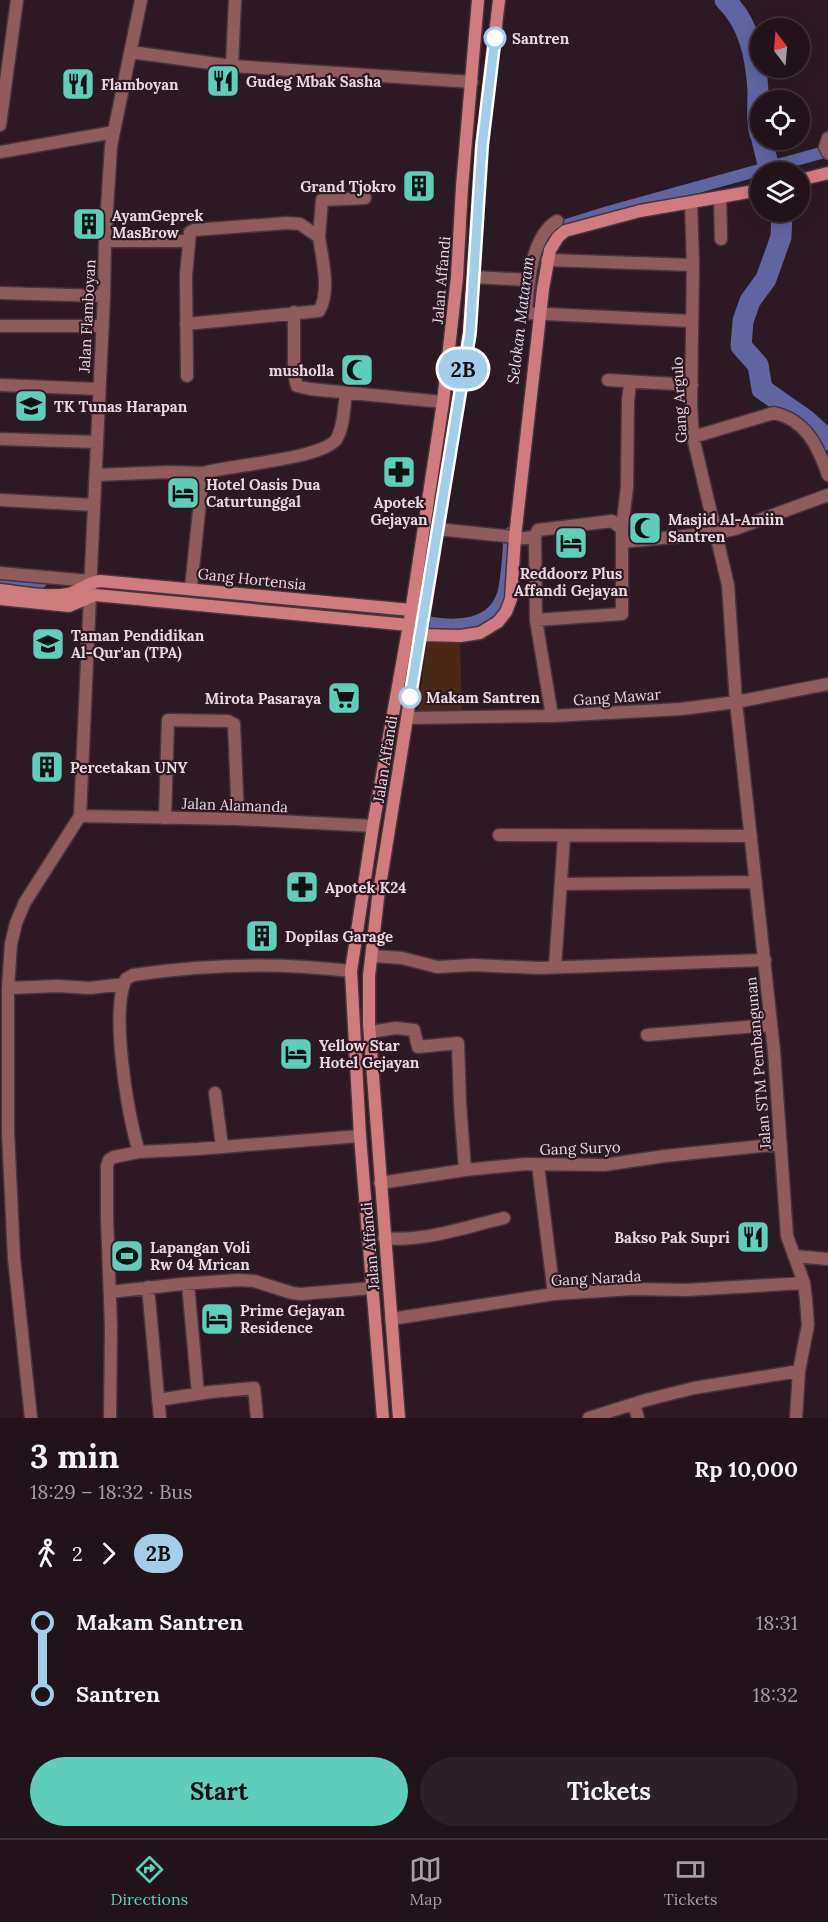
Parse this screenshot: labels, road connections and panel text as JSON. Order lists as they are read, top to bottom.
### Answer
{
  "streets": {
    "main road": ["Jalan Affandi", "Gang Hortensia"],
    "street": [
      "Jalan Flamboyan",
      "Gang Argulo",
      "Gang Mawar",
      "Jalan Alamanda",
      "Jalan STM Pembangunan",
      "Gang Suryo",
      "Gang Narada"
    ]
  },
  "crossings": [
    ["Jalan Affandi", "Gang Hortensia"],
    ["Jalan Affandi", "Gang Mawar"],
    ["Jalan Affandi", "Jalan Alamanda"],
    ["Jalan Affandi", "Gang Suryo"],
    ["Jalan Affandi", "Gang Narada"],
    ["Jalan Flamboyan", "Gang Hortensia"],
    ["Jalan Flamboyan", "Jalan Alamanda"],
    ["Gang Argulo", "Gang Mawar"],
    ["Gang Argulo", "Jalan STM Pembangunan"],
    ["Gang Mawar", "Jalan STM Pembangunan"],
    ["Jalan STM Pembangunan", "Gang Suryo"],
    ["Jalan STM Pembangunan", "Gang Narada"]
  ],
  "water": ["Selokan Mataram"],
  "places": {
    "other": ["Santren", "Makam Santren"],
    "restaurant": ["Gudeg Mbak Sasha", "Flamboyan", "Bakso Pak Supri"],
    "building": [
      "Grand Tjokro",
      "AyamGeprek MasBrow",
      "Percetakan UNY",
      "Dopilas Garage"
    ],
    "mosque": ["musholla", "Masjid Al-Amiin Santren"],
    "school or university": ["TK Tunas Harapan", "Taman Pendidikan Al-Qur'an (TPA)"],
    "pharmacy": ["Apotek Gejayan", "Apotek K24"],
    "hotel": [
      "Hotel Oasis Dua Caturtunggal",
      "Reddoorz Plus Affandi Gejayan",
      "Yellow Star Hotel Gejayan",
      "Prime Gejayan Residence"
    ],
    "supermarket": ["Mirota Pasaraya"],
    "sports": ["Lapangan Voli Rw 04 Mrican"]
  },
  "lines": ["bus line 2B"],
  "north": "top",
  "page": {
    "on_map": "2B",
    "heading": ["3 min", "18:29 – 18:32 · Bus", "Rp 10,000"],
    "legs": ["2", "2B"],
    "list": [
      {
        "name": "Makam Santren",
        "value": "18:31"
      },
      {
        "name": "Santren",
        "value": "18:32"
      }
    ],
    "buttons": ["Start", "Tickets"],
    "tabs": ["Directions", "Map", "Tickets"]
  }
}
